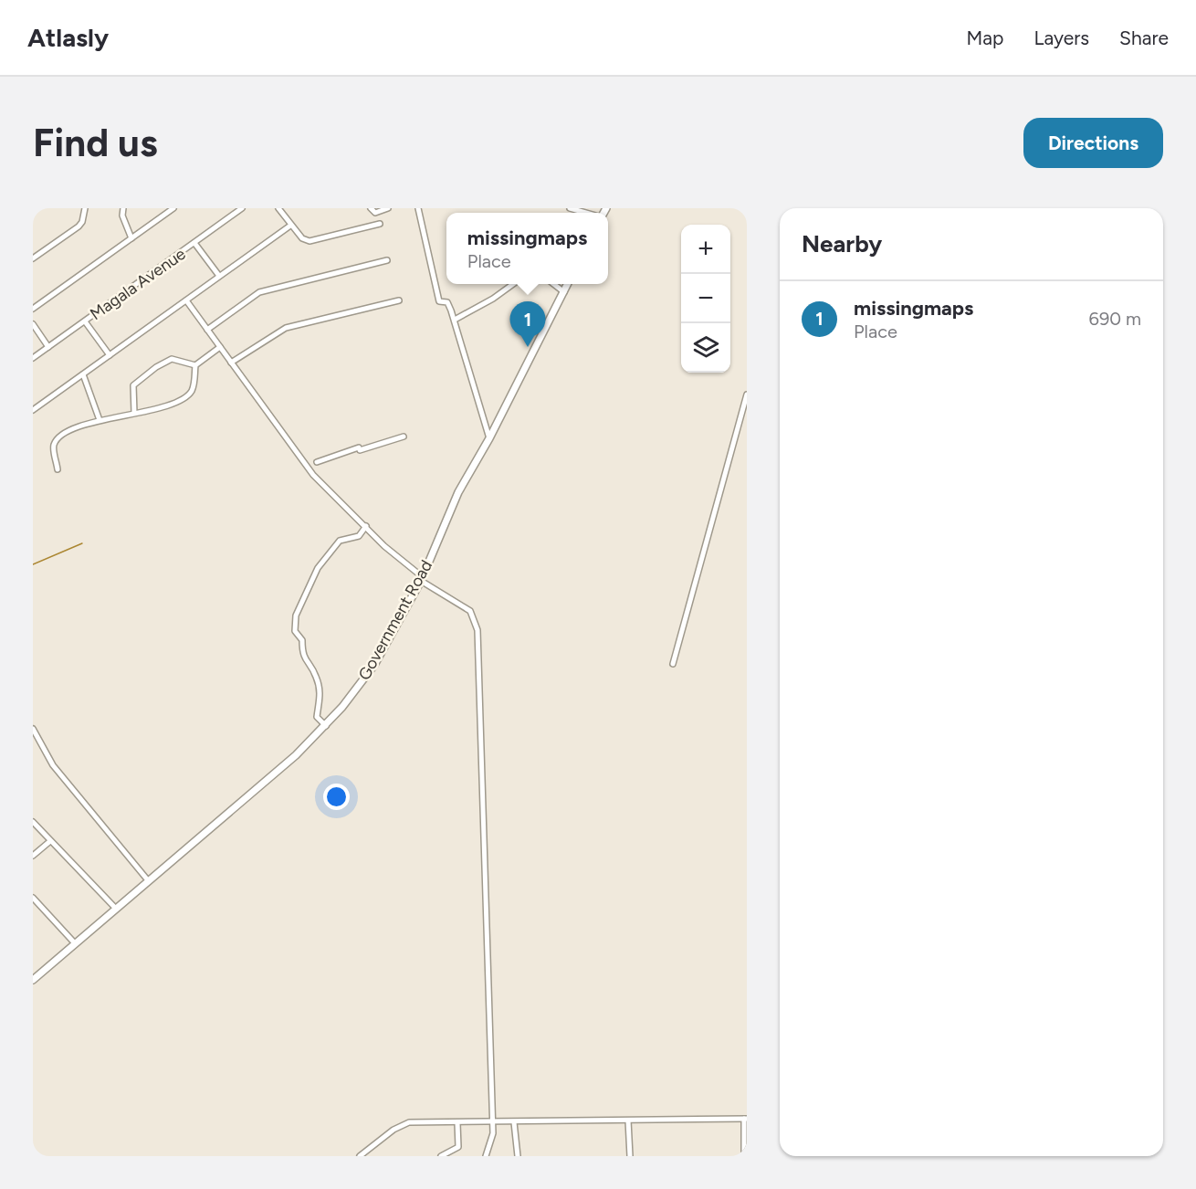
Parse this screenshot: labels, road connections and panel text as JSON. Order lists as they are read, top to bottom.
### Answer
{
  "streets": {
    "street": ["Magala Avenue", "Government Road"]
  },
  "page": {
    "header": "Atlasly",
    "nav": ["Map", "Layers", "Share"],
    "buttons": "Directions",
    "title": "Find us",
    "heading": "Nearby",
    "popup": ["missingmaps", "Place"],
    "map_buttons": ["+", "−"],
    "list": [
      {
        "mark": "1",
        "name": "missingmaps",
        "note": "Place",
        "value": "690 m"
      }
    ],
    "pins": "1"
  }
}
